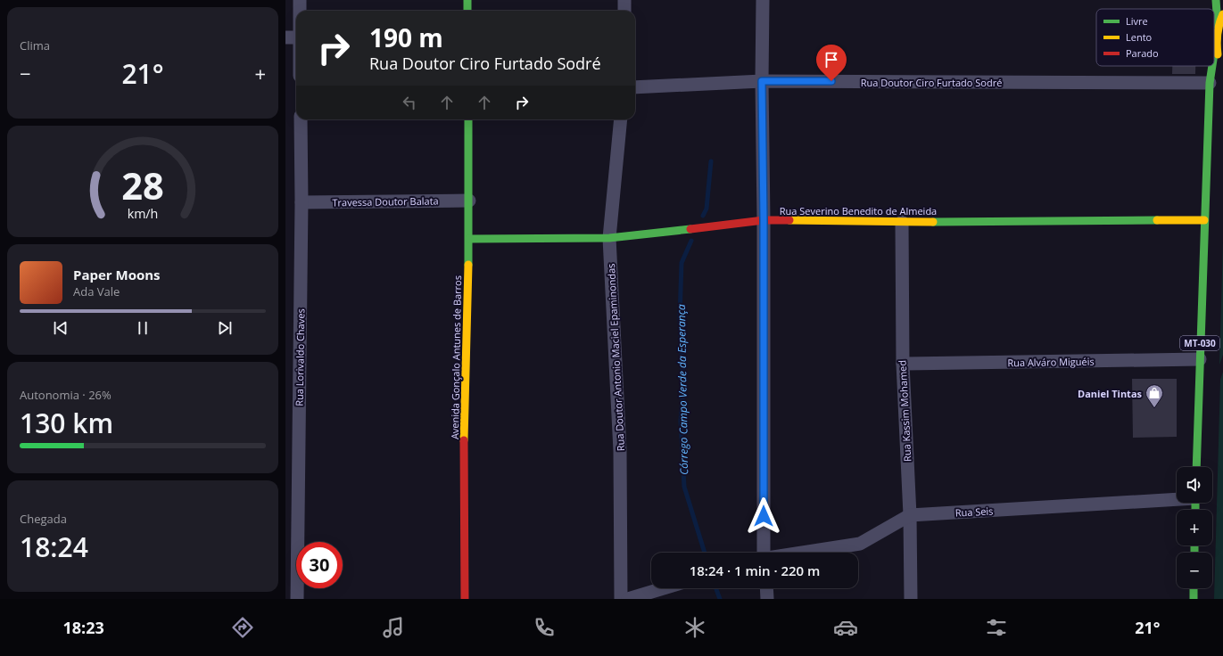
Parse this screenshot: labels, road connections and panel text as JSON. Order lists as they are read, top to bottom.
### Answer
{
  "streets": {
    "main road": ["Rua Severino Benedito de Almeida", "MT-030", "Avenida Gonçalo Antunes de Barros"],
    "street": [
      "Rua Doutor Ciro Furtado Sodré",
      "Travessa Doutor Balata",
      "Rua Lorivaldo Chaves",
      "Rua Doutor Antonio Maciel Epaminondas",
      "Rua Alváro Miguéis",
      "Rua Kassim Mohamed",
      "Rua Seis"
    ]
  },
  "crossings": [
    ["Rua Doutor Ciro Furtado Sodré", "MT-030"],
    ["Travessa Doutor Balata", "Rua Lorivaldo Chaves"],
    ["Travessa Doutor Balata", "Avenida Gonçalo Antunes de Barros"],
    ["Rua Severino Benedito de Almeida", "MT-030"],
    ["Rua Severino Benedito de Almeida", "Avenida Gonçalo Antunes de Barros"],
    ["Rua Severino Benedito de Almeida", "Rua Doutor Antonio Maciel Epaminondas"],
    ["Rua Severino Benedito de Almeida", "Rua Kassim Mohamed"],
    ["MT-030", "Rua Alváro Miguéis"],
    ["Rua Alváro Miguéis", "Rua Kassim Mohamed"],
    ["Rua Kassim Mohamed", "Rua Seis"]
  ],
  "water": ["Córrego Campo Verde da Esperança"],
  "places": {
    "shop": ["Daniel Tintas"]
  },
  "legend": ["Livre", "Lento", "Parado"],
  "page": {
    "tile": [
      "Clima",
      ["Autonomia · 26%", "130 km"],
      ["Chegada", "18:24"]
    ],
    "turn": ["190 m", "Rua Doutor Ciro Furtado Sodré"],
    "heat": ["−", "21°", "+"],
    "song": ["Paper Moons", "Ada Vale"],
    "map_buttons": ["+", "−"],
    "limit": "30",
    "trip": "18:24 · 1 min · 220 m",
    "tabs": ["18:23", "21°"],
    "gauge": ["28", "km/h"]
  }
}
